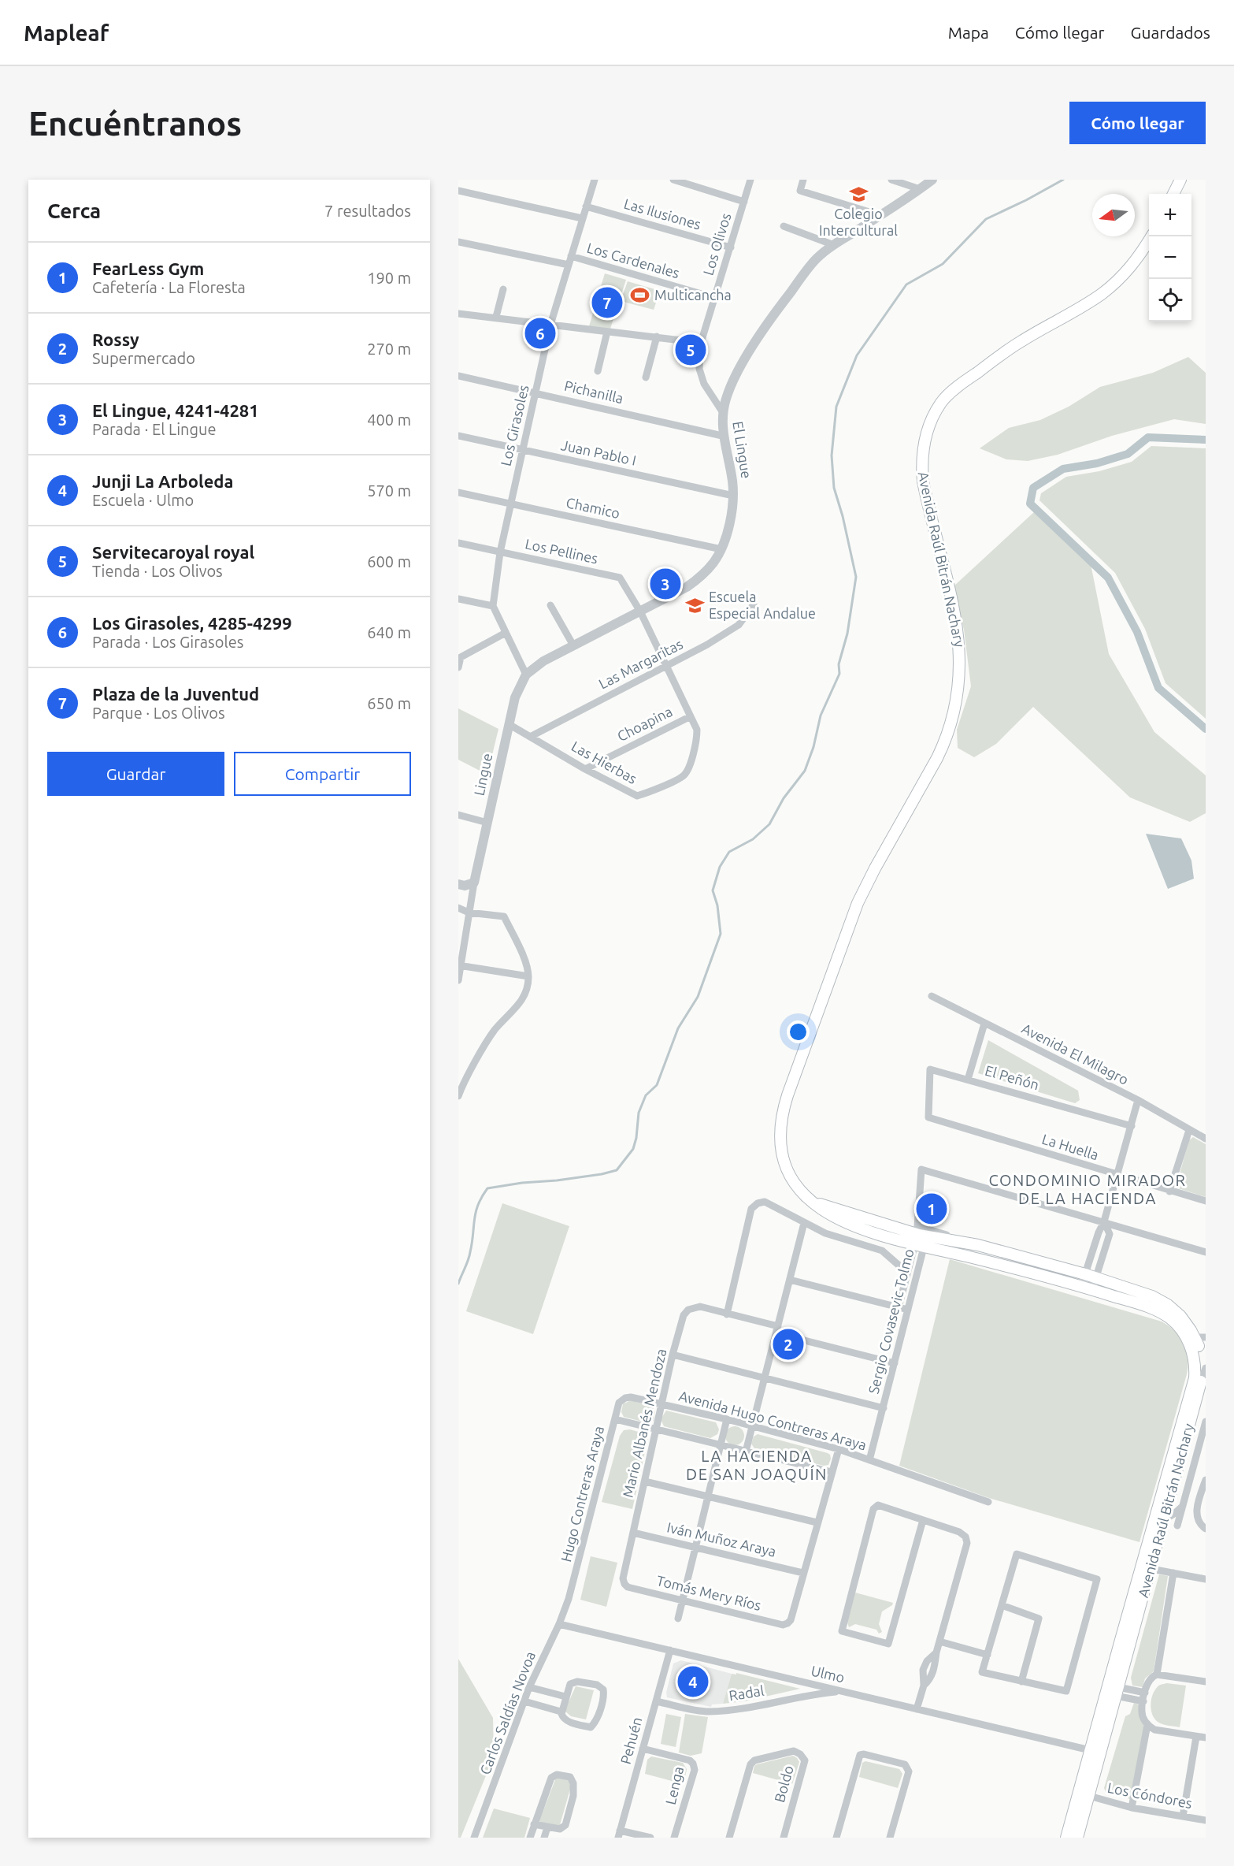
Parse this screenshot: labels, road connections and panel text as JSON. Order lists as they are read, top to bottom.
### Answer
{
  "streets": {
    "main road": ["Avenida Raúl Bitrán Nachary"],
    "street": [
      "Las Ilusiones",
      "Los Olivos",
      "Los Cardenales",
      "Pichanilla",
      "Los Girasoles",
      "El Lingue",
      "Juan Pablo I",
      "Chamico",
      "Los Pellines",
      "Las Margaritas",
      "Choapina",
      "Las Hierbas",
      "Lingue",
      "Avenida El Milagro",
      "El Peñón",
      "La Huella",
      "Sergio Covasevic Tolmo",
      "Avenida Hugo Contreras Araya",
      "Mario Albanés Mendoza",
      "Hugo Contreras Araya",
      "Iván Muñoz Araya",
      "Tomás Mery Ríos",
      "Ulmo",
      "Radal",
      "Carlos Saldías Novoa",
      "Pehuén",
      "Boldo",
      "Lenga",
      "Los Cóndores"
    ]
  },
  "crossings": [
    ["Las Ilusiones", "Los Olivos"],
    ["Las Ilusiones", "Los Girasoles"],
    ["Los Olivos", "Los Cardenales"],
    ["Los Olivos", "El Lingue"],
    ["Los Cardenales", "Los Girasoles"],
    ["Pichanilla", "Los Girasoles"],
    ["Pichanilla", "El Lingue"],
    ["Los Girasoles", "Juan Pablo I"],
    ["Los Girasoles", "Chamico"],
    ["Los Girasoles", "Los Pellines"],
    ["El Lingue", "Juan Pablo I"],
    ["El Lingue", "Chamico"],
    ["El Lingue", "Los Pellines"],
    ["El Lingue", "Lingue"],
    ["Los Pellines", "Las Margaritas"],
    ["Los Pellines", "Choapina"],
    ["Los Pellines", "Las Hierbas"],
    ["Avenida Raúl Bitrán Nachary", "Sergio Covasevic Tolmo"],
    ["Avenida Raúl Bitrán Nachary", "Ulmo"],
    ["Avenida Raúl Bitrán Nachary", "Los Cóndores"],
    ["Las Margaritas", "Las Hierbas"],
    ["Choapina", "Las Hierbas"],
    ["Las Hierbas", "Lingue"],
    ["El Peñón", "La Huella"],
    ["Sergio Covasevic Tolmo", "Avenida Hugo Contreras Araya"],
    ["Sergio Covasevic Tolmo", "Mario Albanés Mendoza"],
    ["Avenida Hugo Contreras Araya", "Mario Albanés Mendoza"],
    ["Avenida Hugo Contreras Araya", "Hugo Contreras Araya"],
    ["Mario Albanés Mendoza", "Hugo Contreras Araya"],
    ["Mario Albanés Mendoza", "Iván Muñoz Araya"],
    ["Mario Albanés Mendoza", "Tomás Mery Ríos"],
    ["Hugo Contreras Araya", "Carlos Saldías Novoa"],
    ["Iván Muñoz Araya", "Tomás Mery Ríos"],
    ["Ulmo", "Radal"],
    ["Ulmo", "Carlos Saldías Novoa"],
    ["Ulmo", "Pehuén"],
    ["Radal", "Pehuén"],
    ["Pehuén", "Lenga"]
  ],
  "districts": ["CONDOMINIO MIRADOR DE LA HACIENDA", "LA HACIENDA DE SAN JOAQUÍN"],
  "places": {
    "school or university": ["Colegio Intercultural", "Escuela Especial Andalue"],
    "sports": ["Multicancha"]
  },
  "north": "left",
  "page": {
    "header": "Mapleaf",
    "nav": ["Mapa", "Cómo llegar", "Guardados"],
    "buttons": [
      "Cómo llegar",
      ["Guardar", "Compartir"]
    ],
    "title": "Encuéntranos",
    "heading": ["Cerca", "7 resultados"],
    "map_buttons": ["+", "−"],
    "list": [
      {
        "mark": "1",
        "name": "FearLess Gym",
        "note": "Cafetería · La Floresta",
        "value": "190 m"
      },
      {
        "mark": "2",
        "name": "Rossy",
        "note": "Supermercado",
        "value": "270 m"
      },
      {
        "mark": "3",
        "name": "El Lingue, 4241-4281",
        "note": "Parada · El Lingue",
        "value": "400 m"
      },
      {
        "mark": "4",
        "name": "Junji La Arboleda",
        "note": "Escuela · Ulmo",
        "value": "570 m"
      },
      {
        "mark": "5",
        "name": "Servitecaroyal royal",
        "note": "Tienda · Los Olivos",
        "value": "600 m"
      },
      {
        "mark": "6",
        "name": "Los Girasoles, 4285-4299",
        "note": "Parada · Los Girasoles",
        "value": "640 m"
      },
      {
        "mark": "7",
        "name": "Plaza de la Juventud",
        "note": "Parque · Los Olivos",
        "value": "650 m"
      }
    ],
    "pins": [
      "7",
      "6",
      "5",
      "3",
      "1",
      "2",
      "4"
    ]
  }
}
